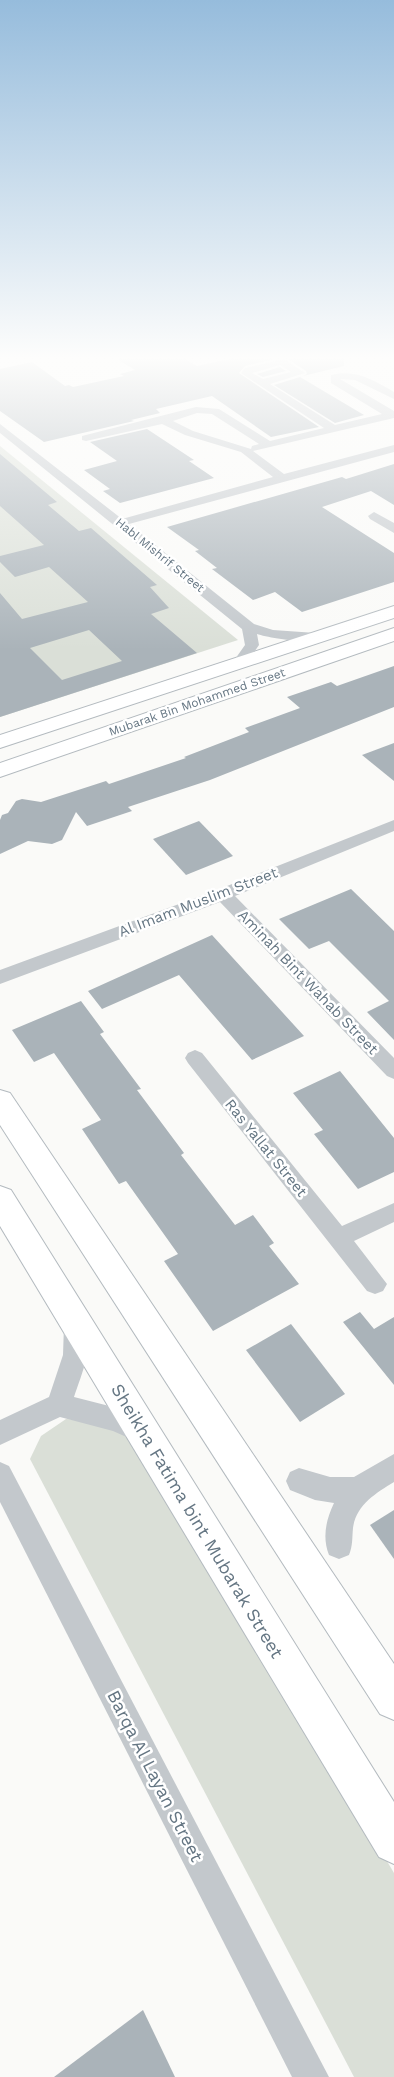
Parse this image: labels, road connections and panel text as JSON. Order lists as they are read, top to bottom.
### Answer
{
  "streets": {
    "main road": ["Mubarak Bin Mohammed Street", "Sheikha Fatima bint Mubarak Street"],
    "street": [
      "Habl Mishrif Street",
      "Al Imam Muslim Street",
      "Aminah Bint Wahab Street",
      "Ras Yallat Street",
      "Barqa Al Layan Street"
    ]
  },
  "crossings": [
    ["Habl Mishrif Street", "Mubarak Bin Mohammed Street"],
    ["Al Imam Muslim Street", "Aminah Bint Wahab Street"]
  ]
}
